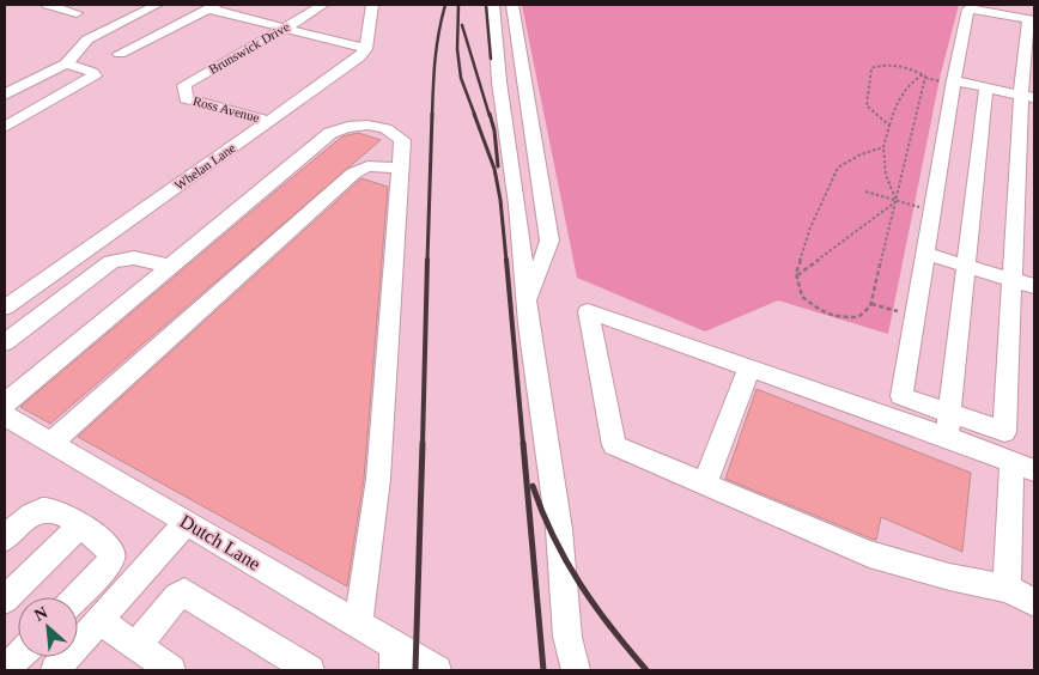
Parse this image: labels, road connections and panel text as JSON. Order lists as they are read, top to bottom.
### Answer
{
  "streets": {
    "street": [
      "Brunswick Drive",
      "Ross Avenue",
      "Whelan Lane",
      "Dutch Lane"
    ]
  },
  "crossings": [
    ["Brunswick Drive", "Ross Avenue"],
    ["Ross Avenue", "Whelan Lane"]
  ],
  "north": "top left"
}
